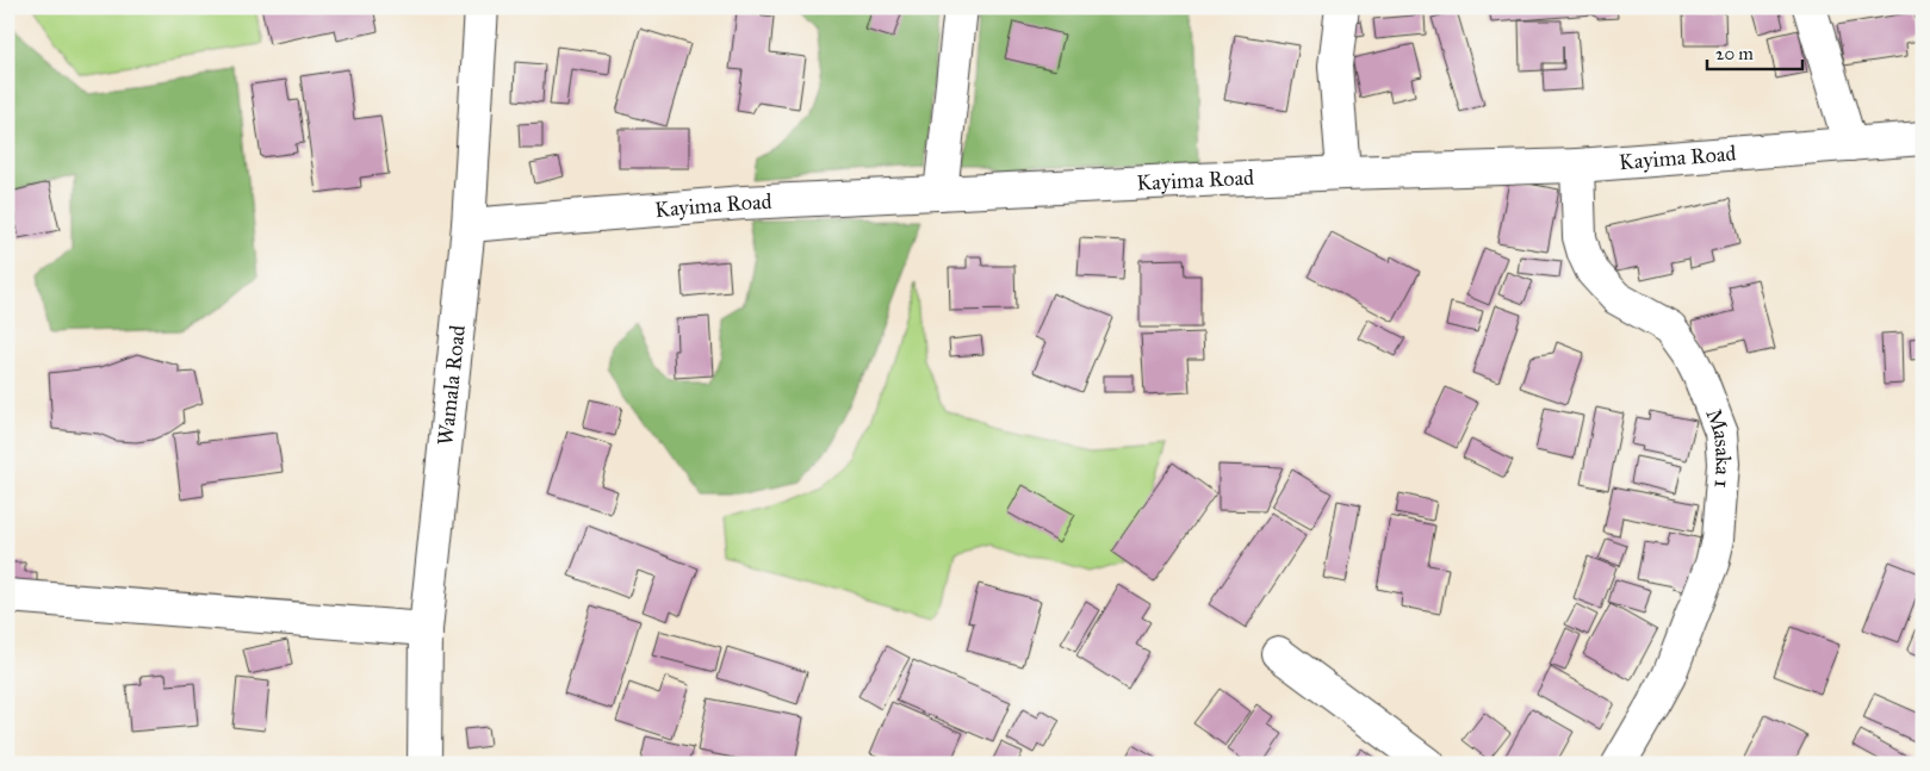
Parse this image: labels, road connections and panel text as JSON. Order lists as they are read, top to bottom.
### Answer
{
  "streets": {
    "street": ["Kayima Road", "Wamala Road", "Masaka 1"]
  },
  "crossings": [
    ["Kayima Road", "Wamala Road"],
    ["Kayima Road", "Masaka 1"]
  ],
  "scale_bar": "20 m"
}
